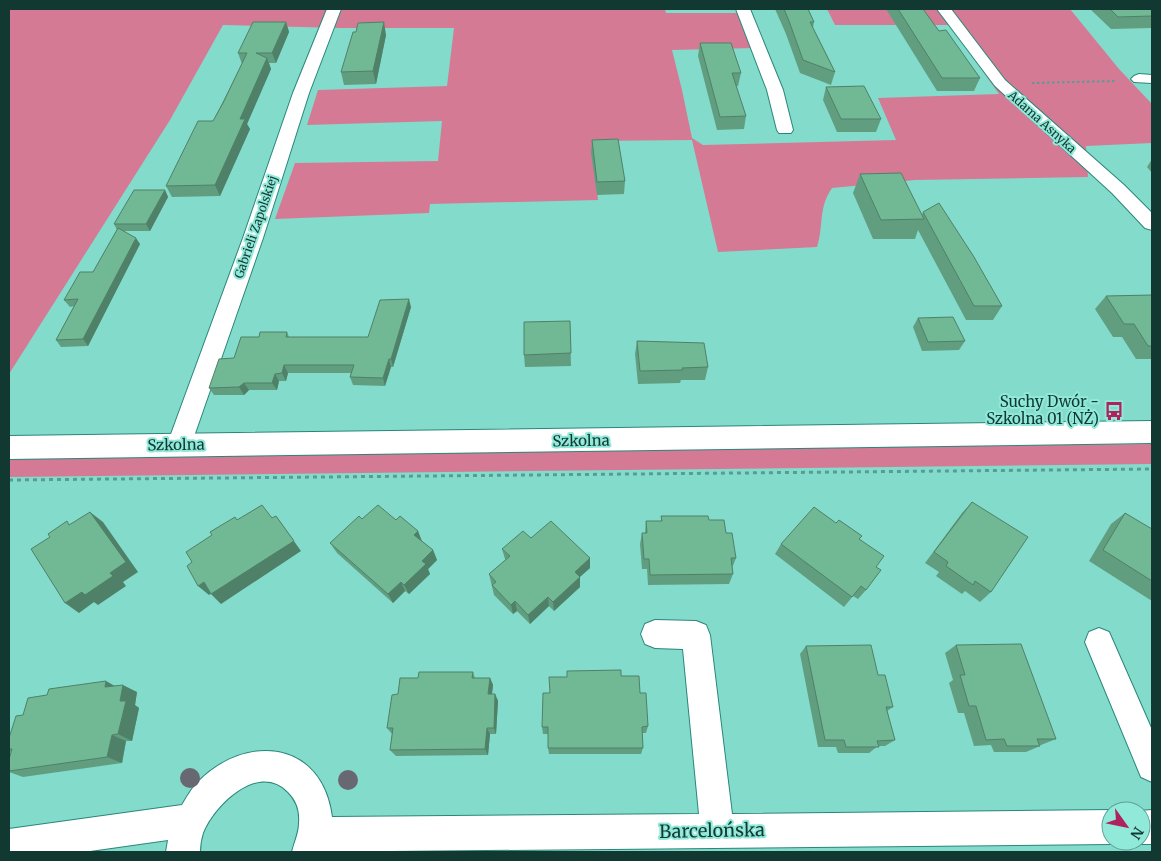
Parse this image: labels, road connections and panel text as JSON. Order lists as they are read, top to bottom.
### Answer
{
  "streets": {
    "street": [
      "Adama Asnyka",
      "Gabrieli Zapolskiej",
      "Szkolna",
      "Barcelońska"
    ]
  },
  "crossings": [
    ["Gabrieli Zapolskiej", "Szkolna"]
  ],
  "places": {
    "bus stop": ["Suchy Dwór - Szkolna 01 (NŻ)"]
  },
  "north": "bottom right"
}
